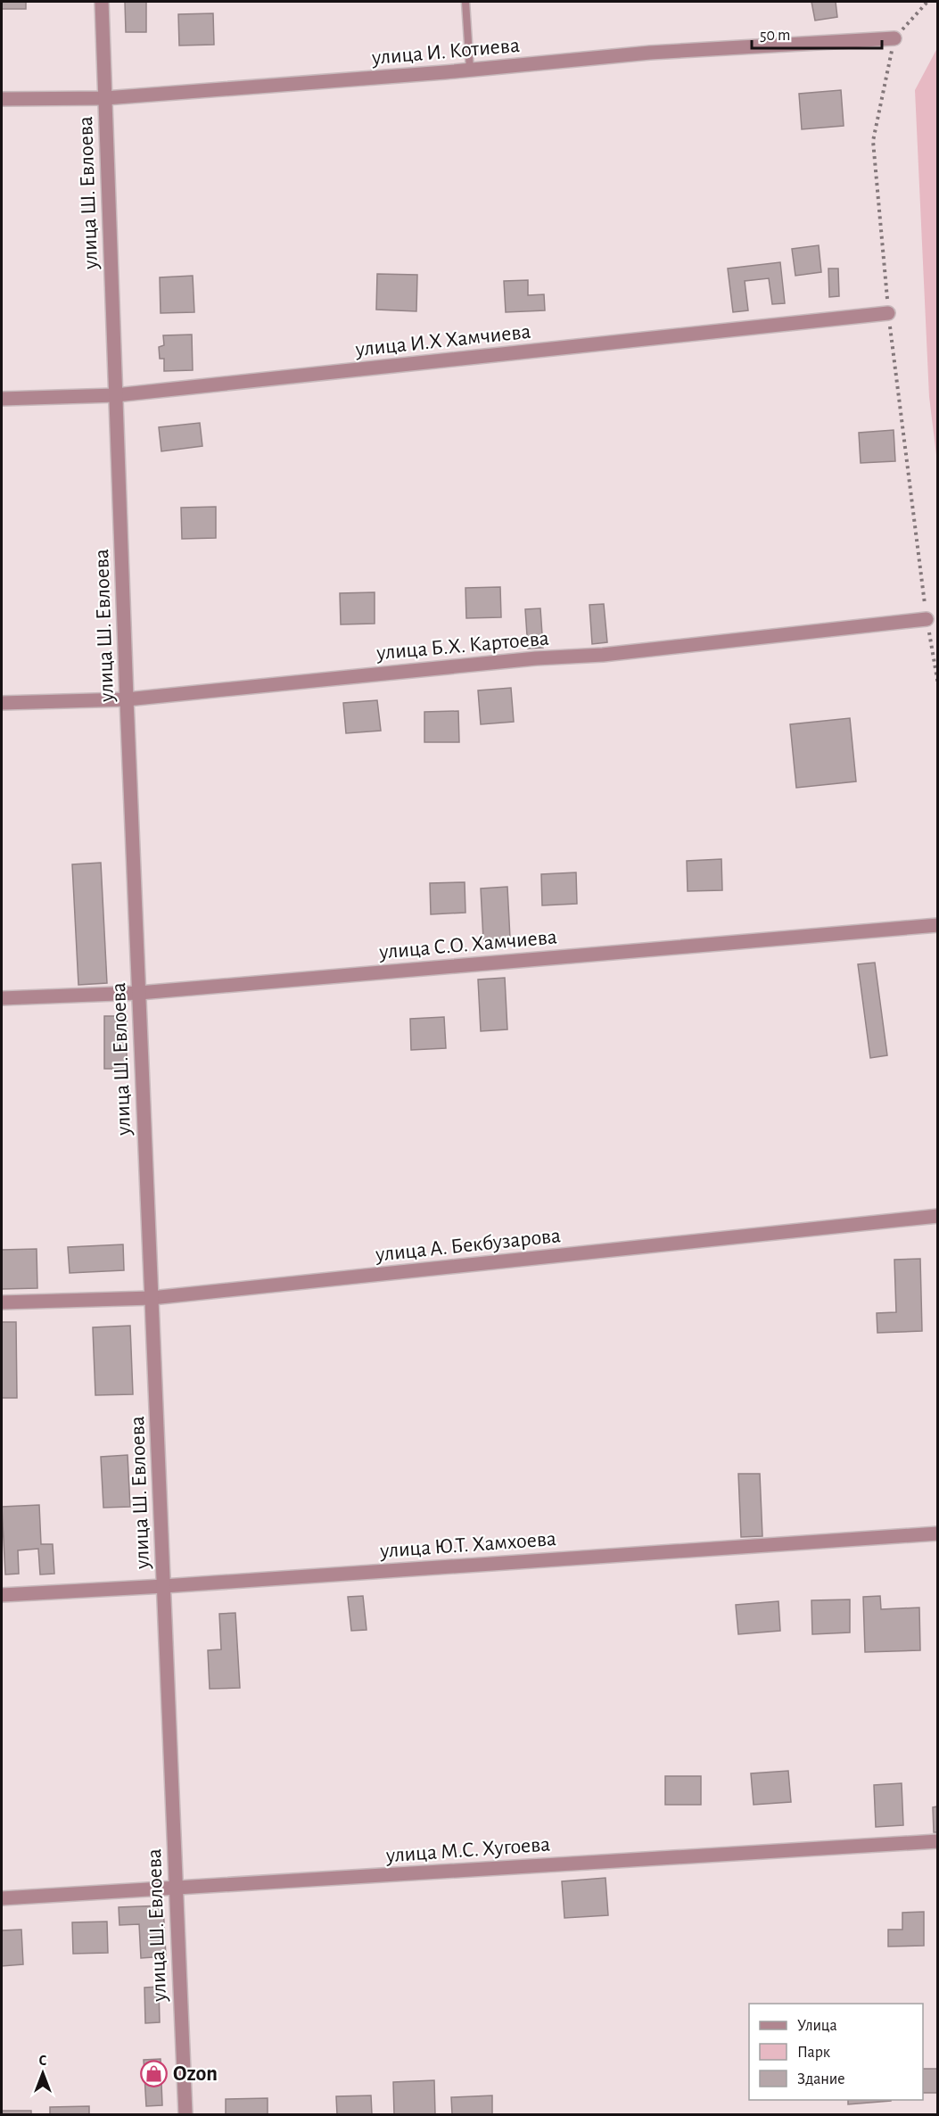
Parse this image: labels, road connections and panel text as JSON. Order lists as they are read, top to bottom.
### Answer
{
  "streets": {
    "street": [
      "улица И. Котиева",
      "улица Ш. Евлоева",
      "улица И.Х Хамчиева",
      "улица Б.Х. Картоева",
      "улица С.О. Хамчиева",
      "улица А. Бекбузарова",
      "улица Ю.Т. Хамхоева",
      "улица М.С. Хугоева"
    ]
  },
  "crossings": [
    ["улица И. Котиева", "улица Ш. Евлоева"],
    ["улица Ш. Евлоева", "улица И.Х Хамчиева"],
    ["улица Ш. Евлоева", "улица Б.Х. Картоева"],
    ["улица Ш. Евлоева", "улица С.О. Хамчиева"],
    ["улица Ш. Евлоева", "улица А. Бекбузарова"],
    ["улица Ш. Евлоева", "улица Ю.Т. Хамхоева"],
    ["улица Ш. Евлоева", "улица М.С. Хугоева"]
  ],
  "places": {
    "shop": ["Ozon"]
  },
  "legend": ["Улица", "Парк", "Здание"],
  "scale_bar": "50 m",
  "north": "top"
}
